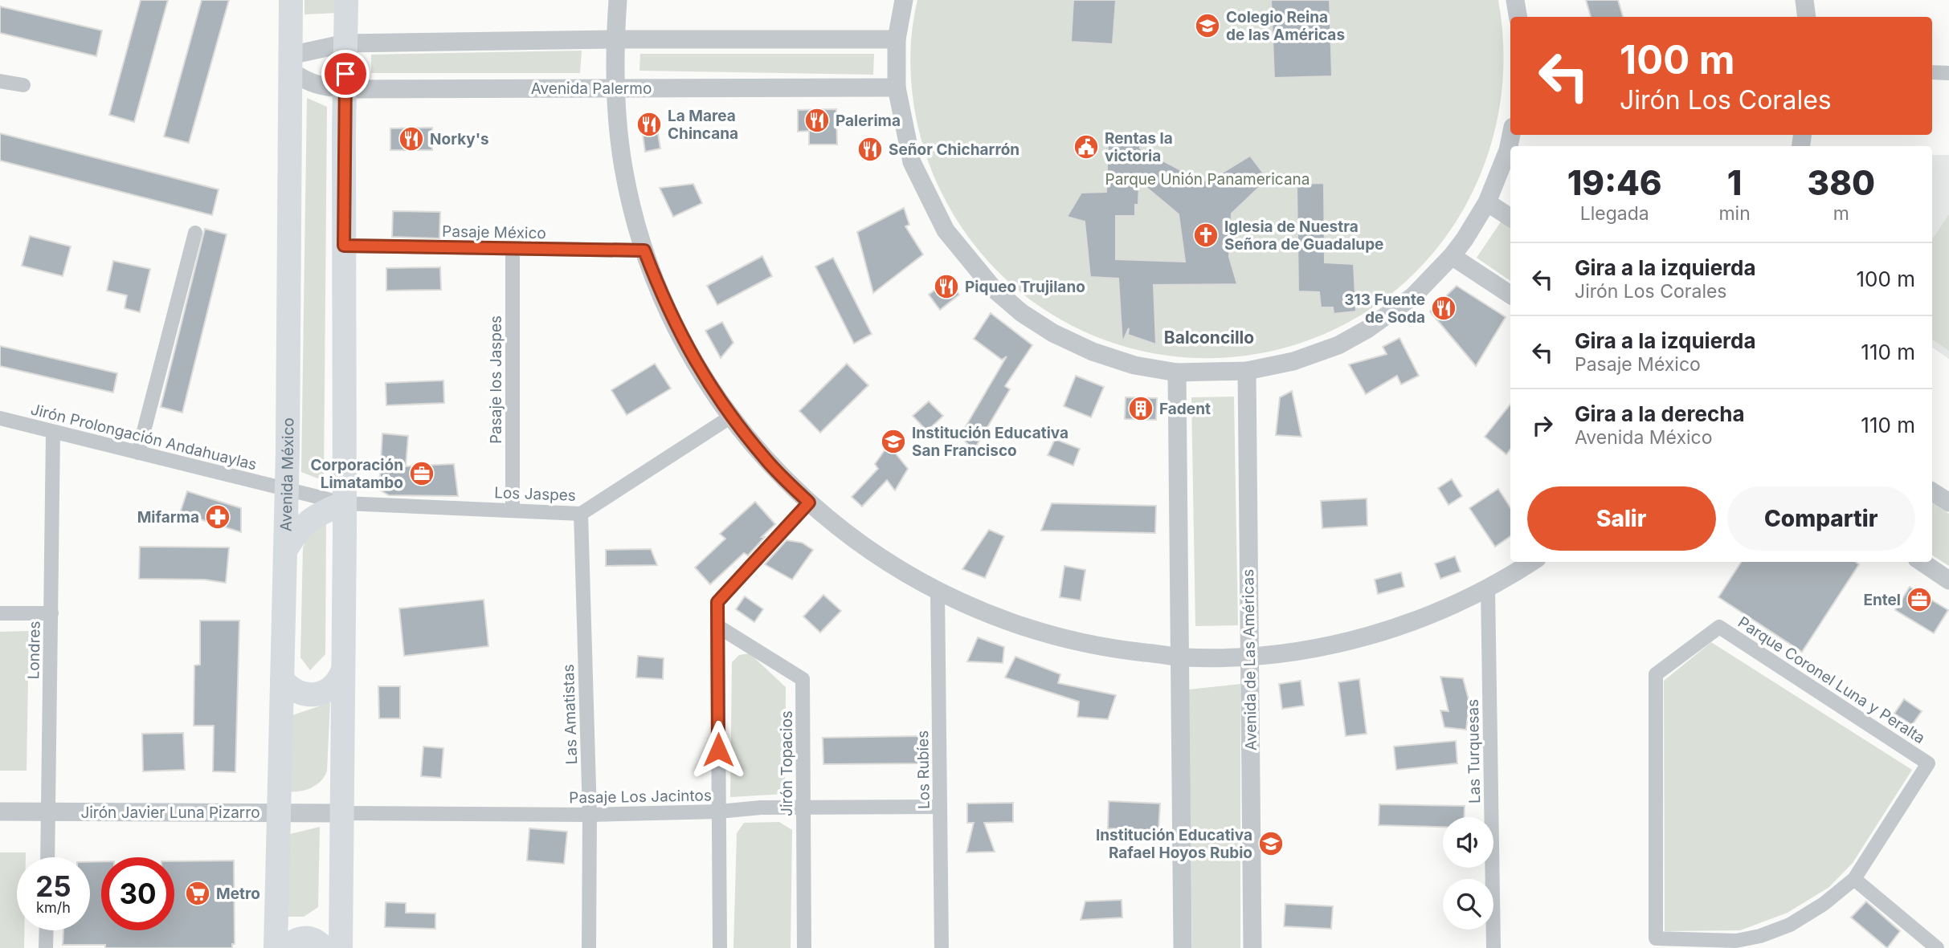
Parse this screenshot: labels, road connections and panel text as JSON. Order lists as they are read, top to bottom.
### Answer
{
  "streets": {
    "main road": ["Avenida México"],
    "street": [
      "Avenida Palermo",
      "Pasaje México",
      "Pasaje los Jaspes",
      "Jirón Prolongación Andahuaylas",
      "Los Jaspes",
      "Londres",
      "Avenida de Las Américas",
      "Parque Coronel Luna y Peralta",
      "Las Amatistas",
      "Las Turquesas",
      "Jirón Topacios",
      "Los Rubíes",
      "Pasaje Los Jacintos",
      "Jirón Javier Luna Pizarro"
    ]
  },
  "crossings": [
    ["Avenida Palermo", "Avenida México"],
    ["Pasaje México", "Pasaje los Jaspes"],
    ["Pasaje los Jaspes", "Los Jaspes"],
    ["Jirón Prolongación Andahuaylas", "Avenida México"],
    ["Jirón Prolongación Andahuaylas", "Los Jaspes"],
    ["Jirón Prolongación Andahuaylas", "Londres"],
    ["Avenida México", "Jirón Javier Luna Pizarro"],
    ["Los Jaspes", "Las Amatistas"],
    ["Londres", "Jirón Javier Luna Pizarro"],
    ["Las Amatistas", "Pasaje Los Jacintos"],
    ["Jirón Topacios", "Pasaje Los Jacintos"],
    ["Los Rubíes", "Pasaje Los Jacintos"],
    ["Pasaje Los Jacintos", "Jirón Javier Luna Pizarro"]
  ],
  "districts": ["Balconcillo"],
  "parks": ["Parque Unión Panamericana"],
  "places": {
    "school or university": ["Colegio Reina de las Américas", "Institución Educativa San Francisco", "Institución Educativa Rafael Hoyos Rubio"],
    "restaurant": [
      "Palerima",
      "La Marea Chincana",
      "Norky's",
      "Señor Chicharrón",
      "Piqueo Trujilano",
      "313 Fuente de Soda"
    ],
    "public building": ["Rentas la victoria"],
    "church": ["Iglesia de Nuestra Señora de Guadalupe"],
    "building": ["Fadent"],
    "office": ["Corporación Limatambo", "Entel"],
    "pharmacy": ["Mifarma"],
    "supermarket": ["Metro"]
  },
  "page": {
    "turn": ["100 m", "Jirón Los Corales"],
    "eta": [
      "19:46",
      "Llegada",
      "1",
      "min",
      "380",
      "m"
    ],
    "list": [
      {
        "name": "Gira a la izquierda",
        "note": "Jirón Los Corales",
        "value": "100 m"
      },
      {
        "name": "Gira a la izquierda",
        "note": "Pasaje México",
        "value": "110 m"
      },
      {
        "name": "Gira a la derecha",
        "note": "Avenida México",
        "value": "110 m"
      }
    ],
    "buttons": ["Salir", "Compartir"],
    "speed": "25 km/h",
    "limit": "30"
  }
}
